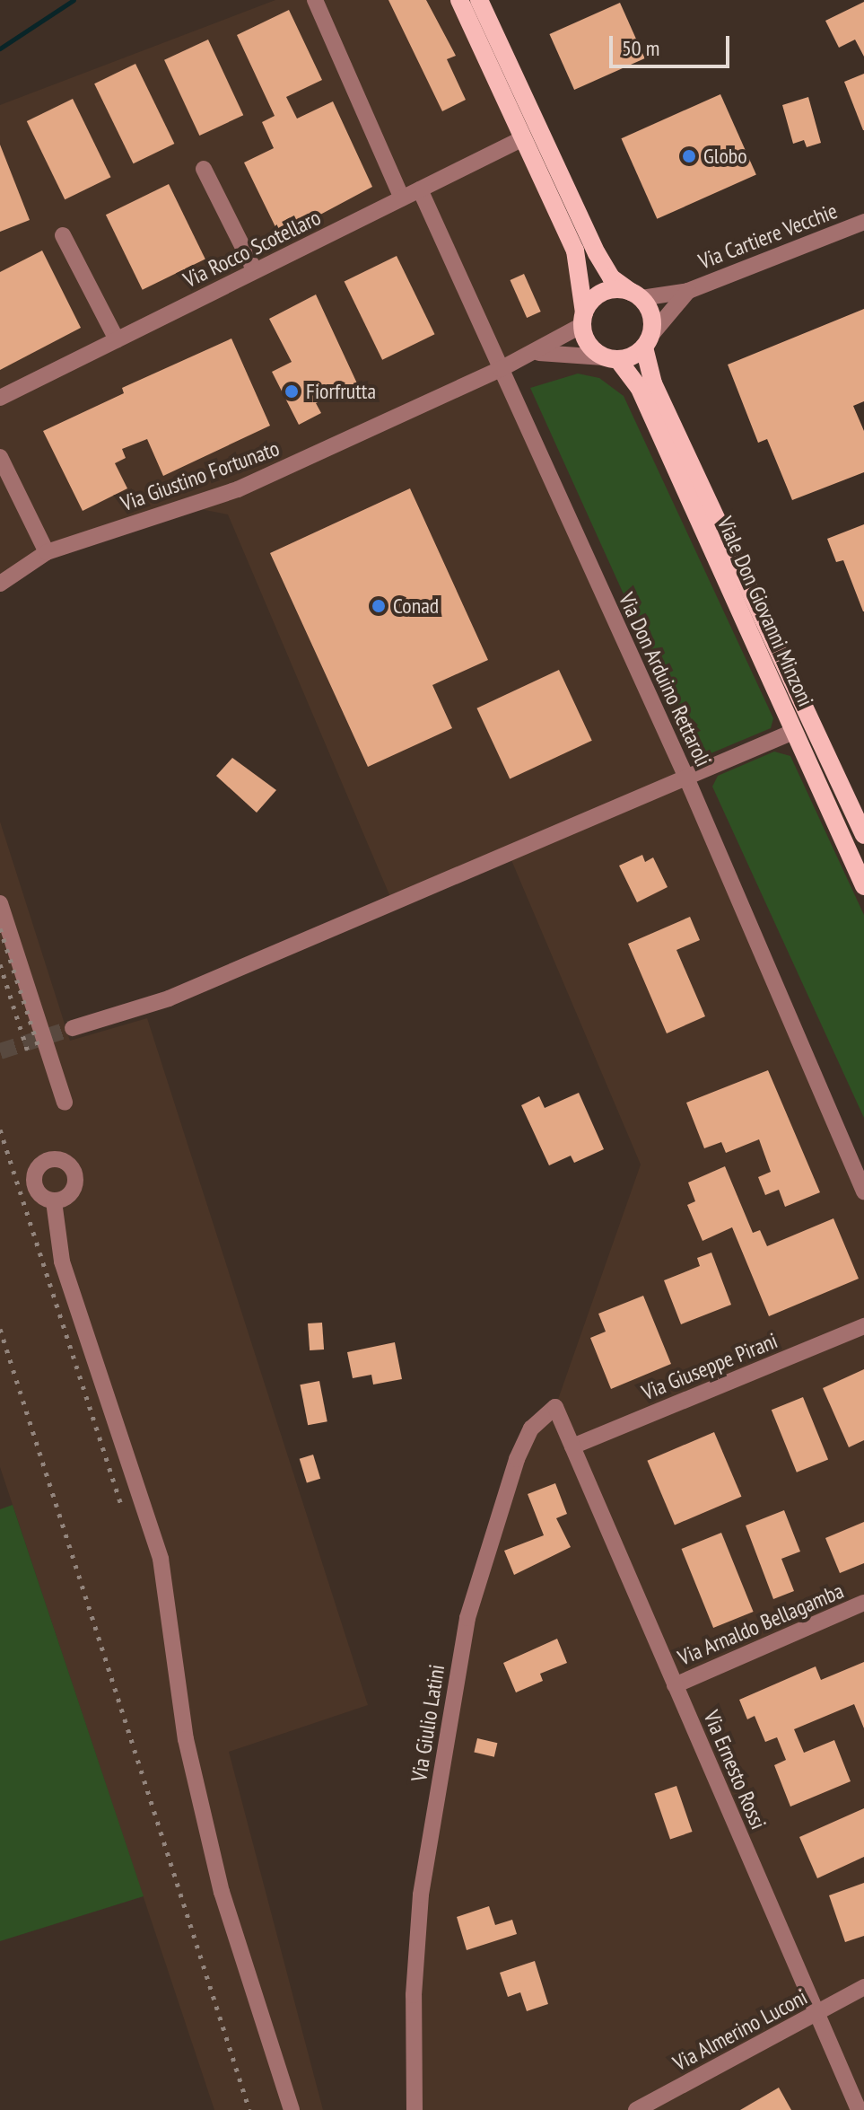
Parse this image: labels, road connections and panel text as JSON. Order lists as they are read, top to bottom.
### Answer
{
  "streets": {
    "main road": ["Viale Don Giovanni Minzoni"],
    "street": [
      "Via Cartiere Vecchie",
      "Via Rocco Scotellaro",
      "Via Giustino Fortunato",
      "Via Don Arduino Rettaroli",
      "Via Giuseppe Pirani",
      "Via Arnaldo Bellagamba",
      "Via Giulio Latini",
      "Via Ernesto Rossi",
      "Via Almerino Luconi"
    ]
  },
  "crossings": [
    ["Via Cartiere Vecchie", "Via Giustino Fortunato"],
    ["Via Cartiere Vecchie", "Viale Don Giovanni Minzoni"],
    ["Via Rocco Scotellaro", "Viale Don Giovanni Minzoni"],
    ["Via Rocco Scotellaro", "Via Don Arduino Rettaroli"],
    ["Via Giustino Fortunato", "Viale Don Giovanni Minzoni"],
    ["Via Giustino Fortunato", "Via Don Arduino Rettaroli"],
    ["Via Giuseppe Pirani", "Via Giulio Latini"],
    ["Via Giuseppe Pirani", "Via Ernesto Rossi"],
    ["Via Arnaldo Bellagamba", "Via Ernesto Rossi"],
    ["Via Giulio Latini", "Via Ernesto Rossi"],
    ["Via Ernesto Rossi", "Via Almerino Luconi"]
  ],
  "places": ["Globo", "Fiorfrutta", "Conad"],
  "scale_bar": "50 m"
}
